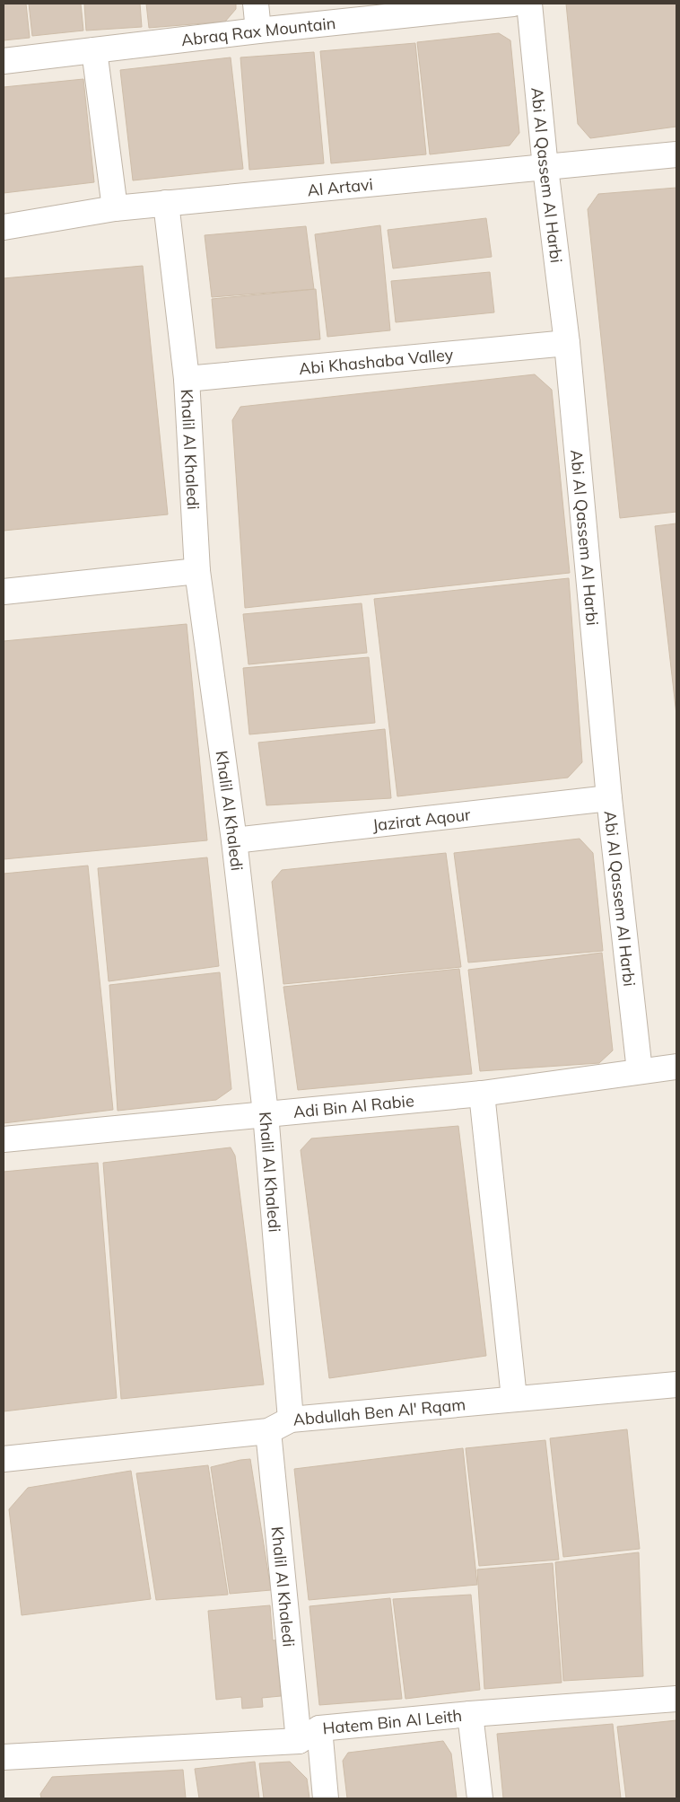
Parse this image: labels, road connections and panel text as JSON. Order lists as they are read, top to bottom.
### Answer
{
  "streets": {
    "street": [
      "Abraq Rax Mountain",
      "Abi Al Qassem Al Harbi",
      "Al Artavi",
      "Abi Khashaba Valley",
      "Khalil Al Khaledi",
      "Jazirat Aqour",
      "Adi Bin Al Rabie",
      "Abdullah Ben Al' Rqam",
      "Hatem Bin Al Leith"
    ]
  },
  "crossings": [
    ["Abi Al Qassem Al Harbi", "Al Artavi"],
    ["Abi Al Qassem Al Harbi", "Abi Khashaba Valley"],
    ["Abi Al Qassem Al Harbi", "Jazirat Aqour"],
    ["Abi Al Qassem Al Harbi", "Adi Bin Al Rabie"],
    ["Al Artavi", "Khalil Al Khaledi"],
    ["Abi Khashaba Valley", "Khalil Al Khaledi"],
    ["Khalil Al Khaledi", "Jazirat Aqour"],
    ["Khalil Al Khaledi", "Adi Bin Al Rabie"],
    ["Khalil Al Khaledi", "Abdullah Ben Al' Rqam"],
    ["Khalil Al Khaledi", "Hatem Bin Al Leith"]
  ]
}
